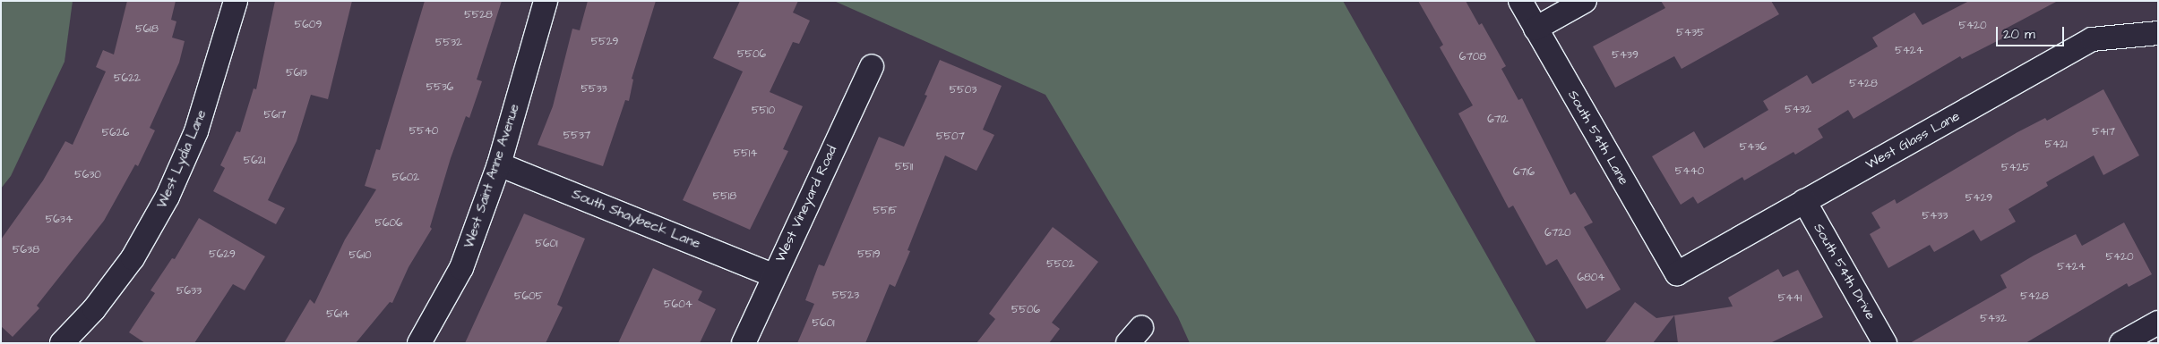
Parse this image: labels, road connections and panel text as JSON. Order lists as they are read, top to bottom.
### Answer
{
  "streets": {
    "street": [
      "South 54th Lane",
      "West Glass Lane",
      "West Lydia Lane",
      "West Saint Anne Avenue",
      "West Vineyard Road",
      "South Shaybeck Lane",
      "South 54th Drive"
    ]
  },
  "crossings": [
    ["South 54th Lane", "West Glass Lane"],
    ["West Glass Lane", "South 54th Drive"],
    ["West Saint Anne Avenue", "South Shaybeck Lane"],
    ["West Vineyard Road", "South Shaybeck Lane"]
  ],
  "house_numbers": [
    "5528",
    "5609",
    "5420",
    "5618",
    "5435",
    "5529",
    "5532",
    "5424",
    "5506",
    "5439",
    "6708",
    "5613",
    "5622",
    "5428",
    "5536",
    "5533",
    "5503",
    "5432",
    "5510",
    "5617",
    "6712",
    "5540",
    "5417",
    "5626",
    "5537",
    "5507",
    "5421",
    "5436",
    "5514",
    "5621",
    "5511",
    "5425",
    "5440",
    "6716",
    "5630",
    "5602",
    "5518",
    "5429",
    "5515",
    "5433",
    "5634",
    "5606",
    "6720",
    "5601",
    "5638",
    "5629",
    "5519",
    "5610",
    "5420",
    "5502",
    "5424",
    "6804",
    "5633",
    "5523",
    "5605",
    "5428",
    "5441",
    "5604",
    "5506",
    "5614",
    "5432",
    "5601"
  ],
  "scale_bar": "20 m"
}
